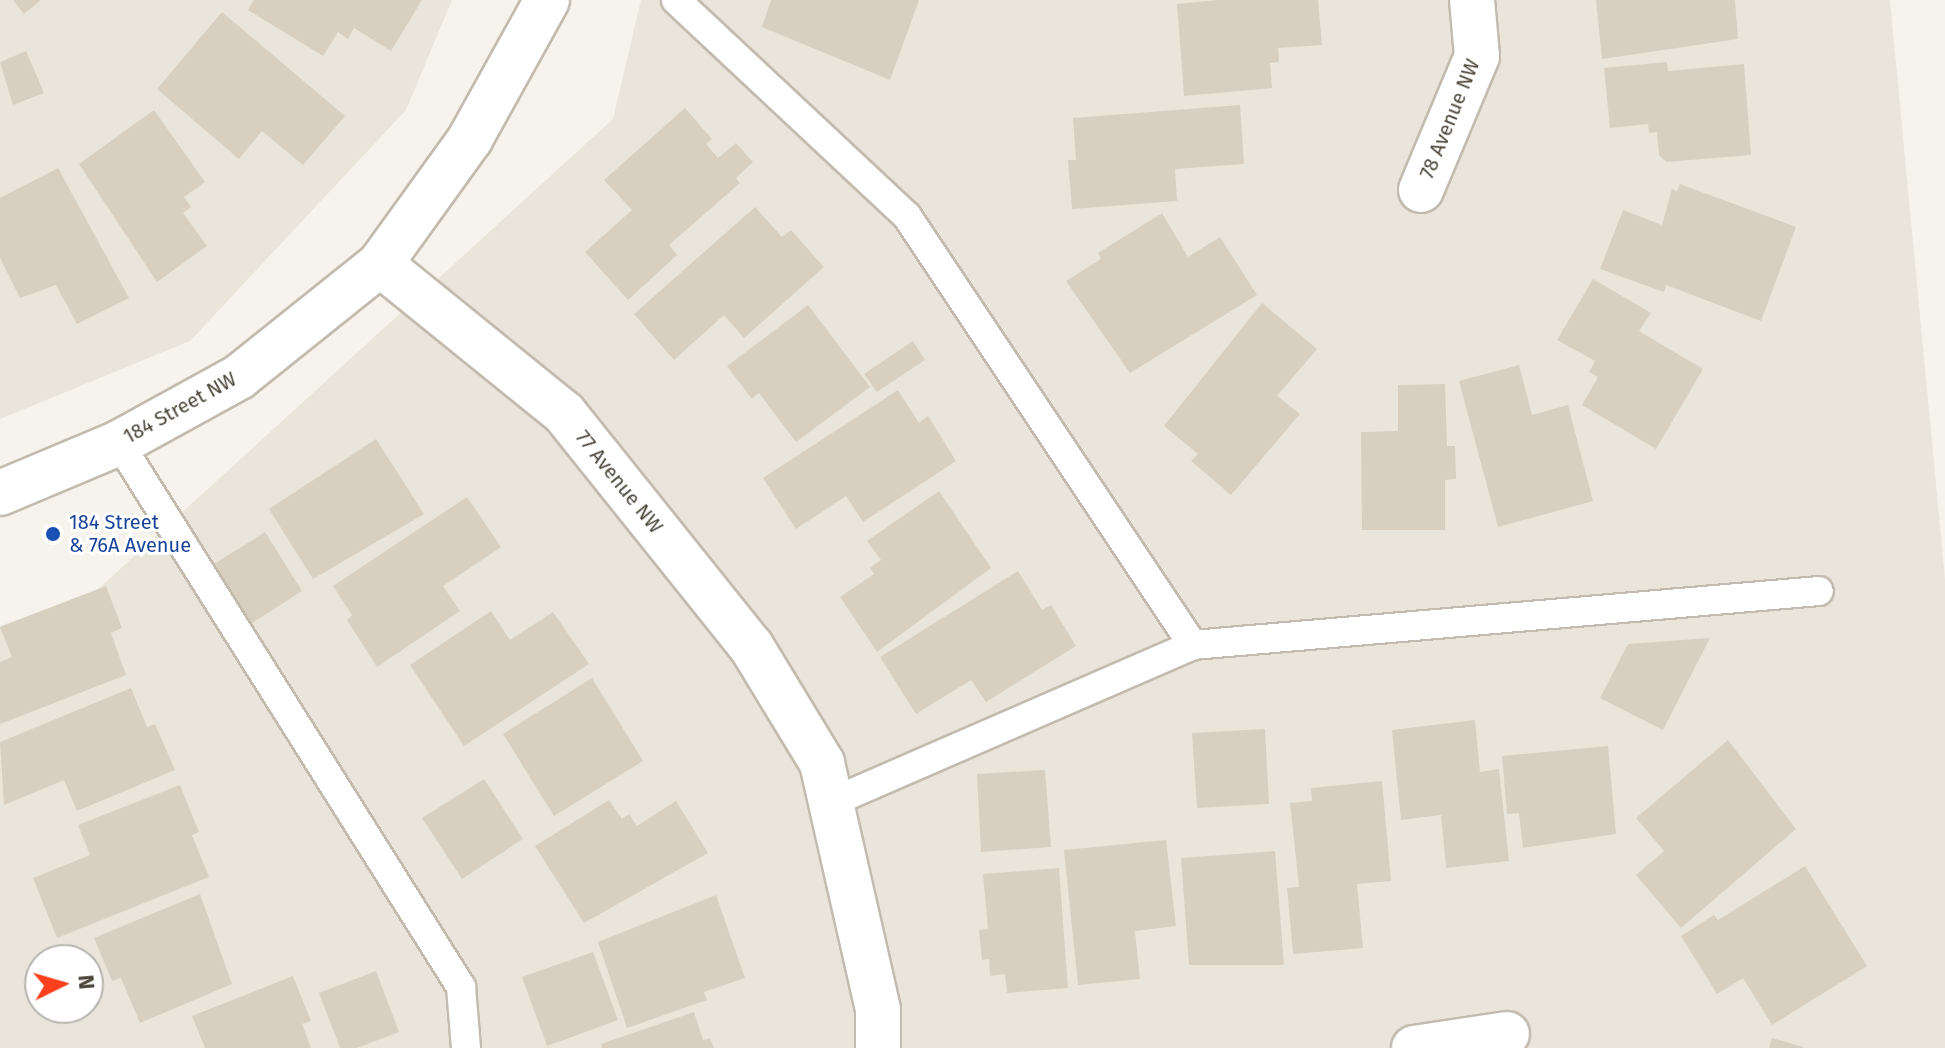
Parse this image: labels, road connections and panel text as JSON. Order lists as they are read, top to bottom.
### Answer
{
  "streets": {
    "street": ["78 Avenue NW", "184 Street NW", "77 Avenue NW"]
  },
  "crossings": [
    ["184 Street NW", "77 Avenue NW"]
  ],
  "places": ["184 Street & 76A Avenue"],
  "north": "right"
}
